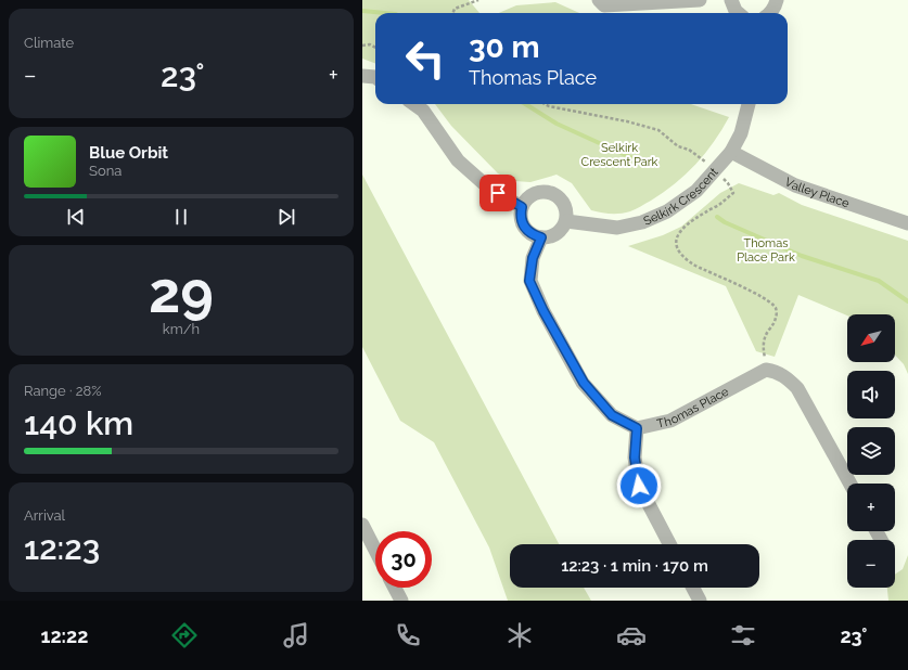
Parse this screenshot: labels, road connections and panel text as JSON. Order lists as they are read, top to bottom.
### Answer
{
  "streets": {
    "street": ["Valley Place", "Selkirk Crescent", "Thomas Place"]
  },
  "crossings": [
    ["Valley Place", "Selkirk Crescent"]
  ],
  "parks": ["Selkirk Crescent Park", "Thomas Place Park"],
  "north": "bottom left",
  "page": {
    "tile": [
      "Climate",
      ["29", "km/h"],
      ["Range · 28%", "140 km"],
      ["Arrival", "12:23"]
    ],
    "turn": ["30 m", "Thomas Place"],
    "heat": ["−", "23°", "+"],
    "song": ["Blue Orbit", "Sona"],
    "map_buttons": ["+", "−"],
    "limit": "30",
    "trip": "12:23 · 1 min · 170 m",
    "tabs": ["12:22", "23°"]
  }
}
